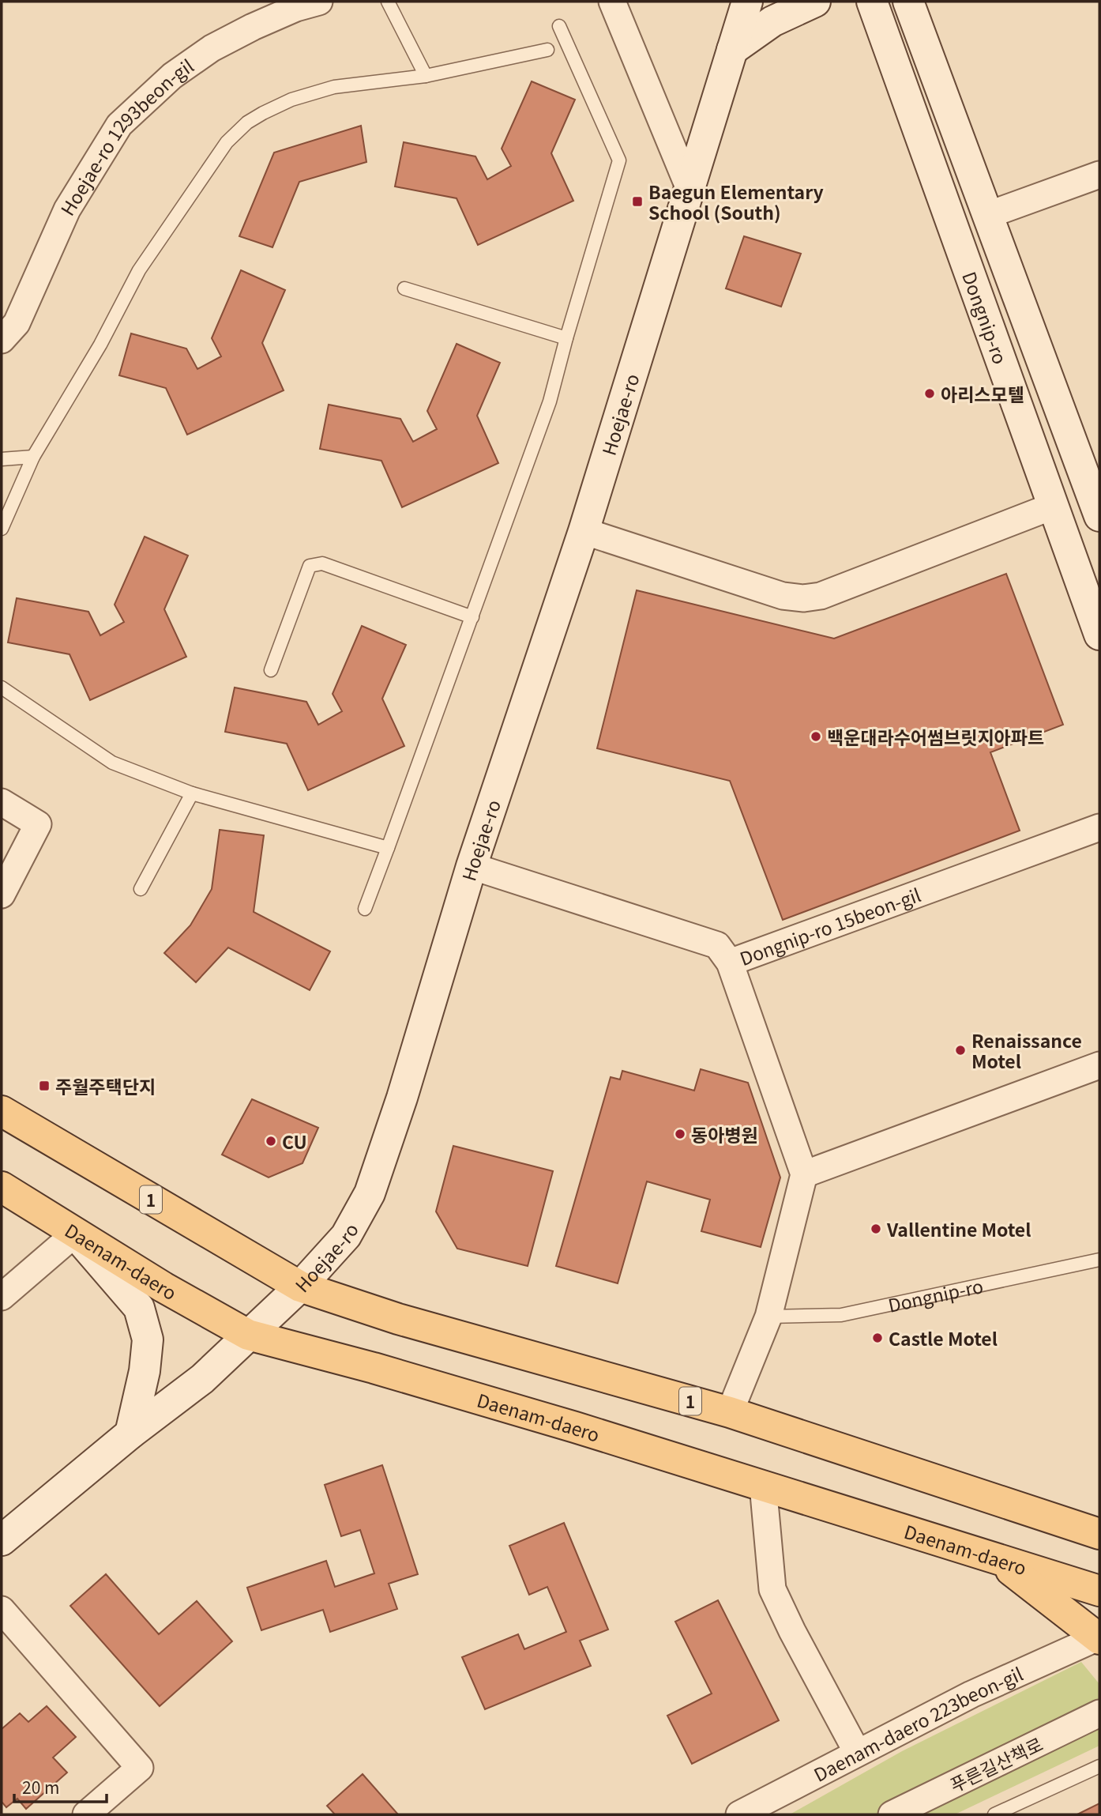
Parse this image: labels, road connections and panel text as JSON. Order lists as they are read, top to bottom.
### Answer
{
  "streets": {
    "main road": [
      "Dongnip-ro",
      "Hoejae-ro",
      "1",
      "Daenam-daero"
    ],
    "street": [
      "Hoejae-ro 1293beon-gil",
      "Dongnip-ro 15beon-gil",
      "Daenam-daero 223beon-gil",
      "푸른길산책로"
    ]
  },
  "crossings": [
    ["Hoejae-ro", "Dongnip-ro 15beon-gil"],
    ["Hoejae-ro", "1"],
    ["Hoejae-ro", "Daenam-daero"]
  ],
  "places": {
    "transit": ["Baegun Elementary School (South)", "주월주택단지"],
    "other": [
      "아리스모텔",
      "백운대라수어썸브릿지아파트",
      "Renaissance Motel",
      "동아병원",
      "CU",
      "Vallentine Motel",
      "Castle Motel"
    ]
  },
  "scale_bar": "20 m"
}
